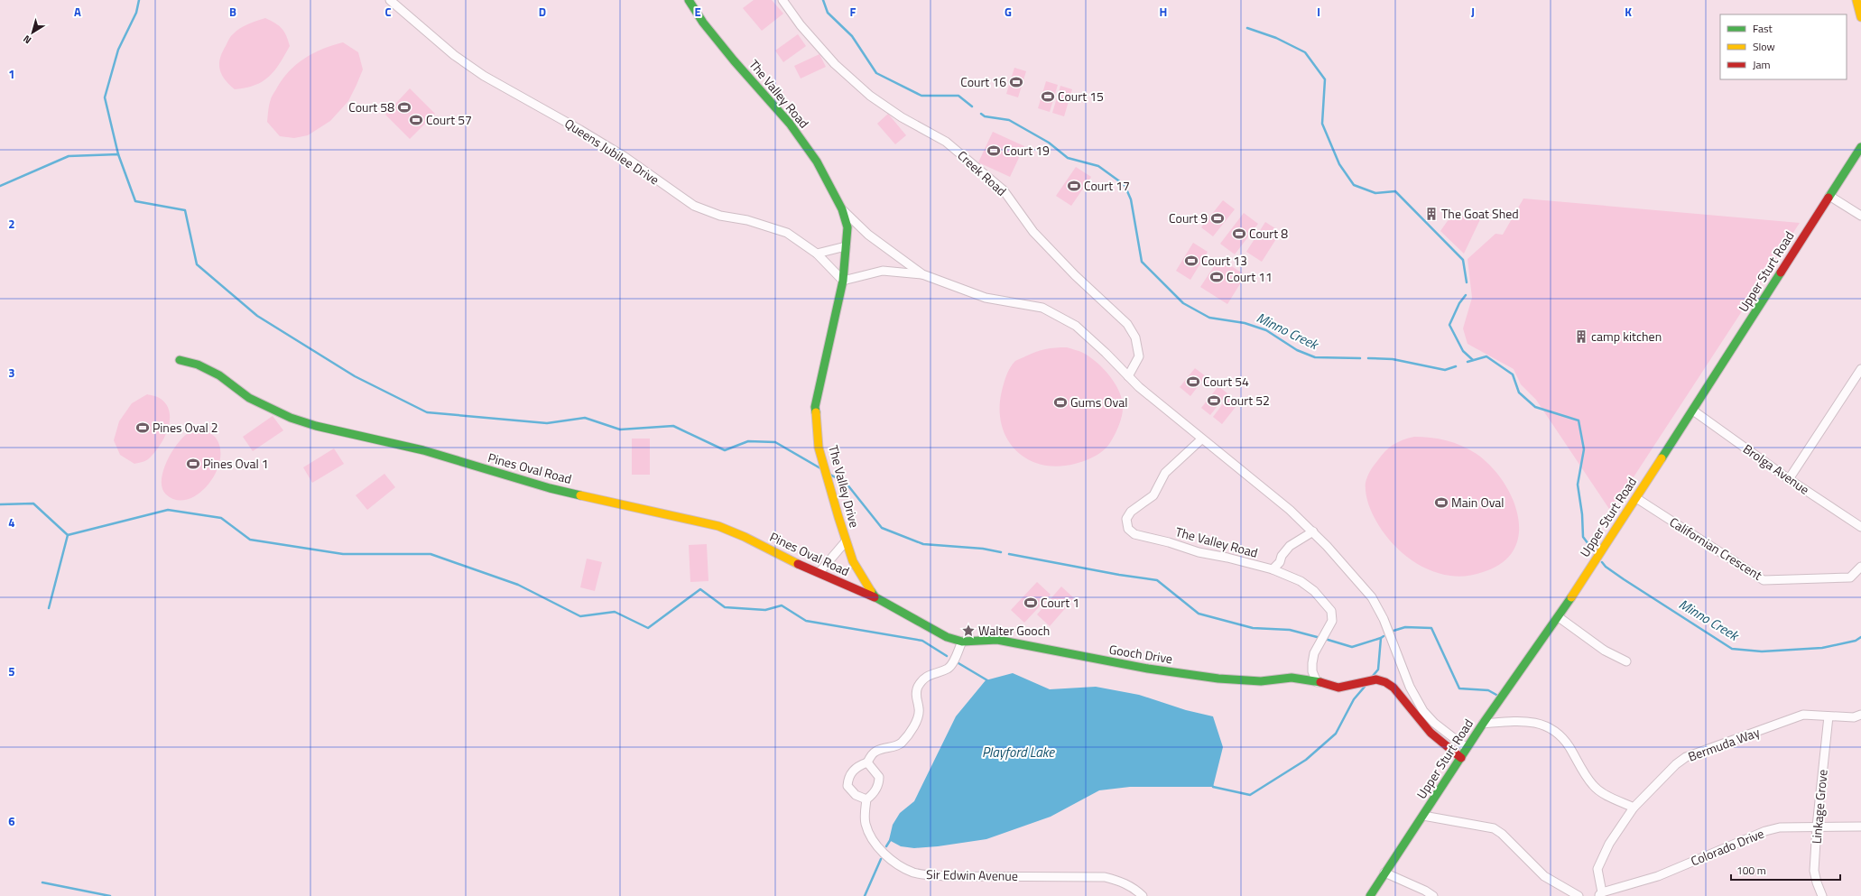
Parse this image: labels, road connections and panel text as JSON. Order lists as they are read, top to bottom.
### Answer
{
  "streets": {
    "street": [
      "The Valley Road",
      "Queens Jubilee Drive",
      "Creek Road",
      "Upper Sturt Road",
      "Pines Oval Road",
      "Brolga Avenue",
      "The Valley Drive",
      "Californian Crescent",
      "Gooch Drive",
      "Bermuda Way",
      "Linkage Grove",
      "Colorado Drive",
      "Sir Edwin Avenue"
    ]
  },
  "crossings": [
    ["The Valley Road", "Queens Jubilee Drive"],
    ["The Valley Road", "Creek Road"],
    ["The Valley Road", "Upper Sturt Road"],
    ["The Valley Road", "The Valley Drive"],
    ["The Valley Road", "Gooch Drive"],
    ["Queens Jubilee Drive", "The Valley Drive"],
    ["Upper Sturt Road", "Brolga Avenue"],
    ["Upper Sturt Road", "Californian Crescent"],
    ["Upper Sturt Road", "Gooch Drive"],
    ["Pines Oval Road", "The Valley Drive"],
    ["The Valley Drive", "Gooch Drive"],
    ["Bermuda Way", "Linkage Grove"],
    ["Bermuda Way", "Colorado Drive"],
    ["Linkage Grove", "Colorado Drive"]
  ],
  "water": ["Minno Creek", "Playford Lake"],
  "places": {
    "sports": [
      "Court 16",
      "Court 15",
      "Court 58",
      "Court 57",
      "Court 19",
      "Court 17",
      "Court 9",
      "Court 8",
      "Court 13",
      "Court 11",
      "Court 54",
      "Court 52",
      "Gums Oval",
      "Pines Oval 2",
      "Pines Oval 1",
      "Main Oval",
      "Court 1"
    ],
    "building": ["The Goat Shed", "camp kitchen"],
    "place": ["Walter Gooch"]
  },
  "legend": ["Fast", "Slow", "Jam"],
  "scale_bar": "100 m",
  "north": "bottom left",
  "grid": {
    "columns": [
      "A",
      "B",
      "C",
      "D",
      "E",
      "F",
      "G",
      "H",
      "I",
      "J",
      "K"
    ],
    "rows": [
      "1",
      "2",
      "3",
      "4",
      "5",
      "6"
    ]
  }
}
